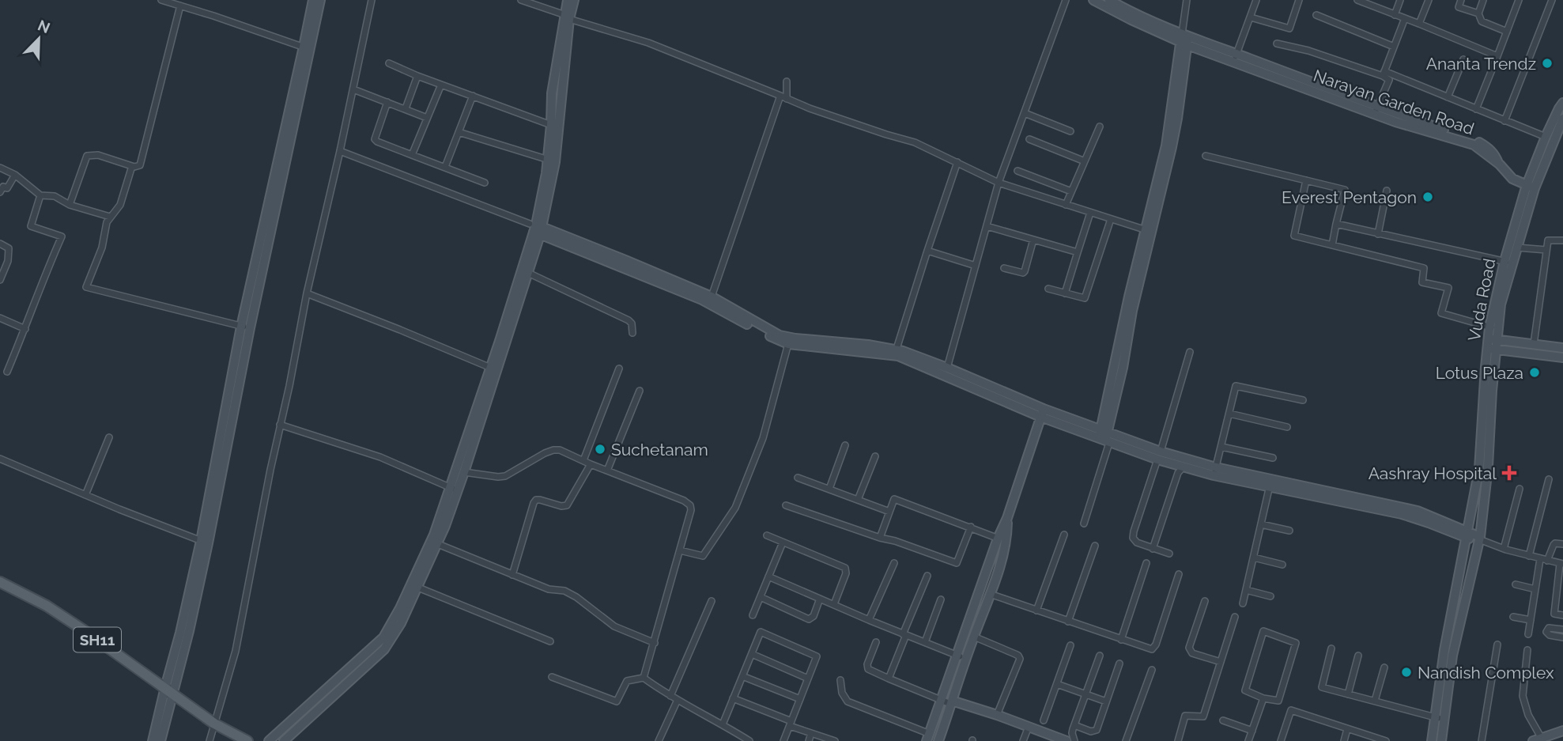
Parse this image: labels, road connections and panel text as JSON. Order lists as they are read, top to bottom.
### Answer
{
  "streets": {
    "main road": ["SH11"],
    "street": ["Narayan Garden Road", "Vuda Road"]
  },
  "crossings": [
    ["Narayan Garden Road", "Vuda Road"]
  ],
  "places": {
    "other": [
      "Ananta Trendz",
      "Everest Pentagon",
      "Lotus Plaza",
      "Suchetanam",
      "Nandish Complex"
    ],
    "health": ["Aashray Hospital"]
  },
  "north": "top right"
}
